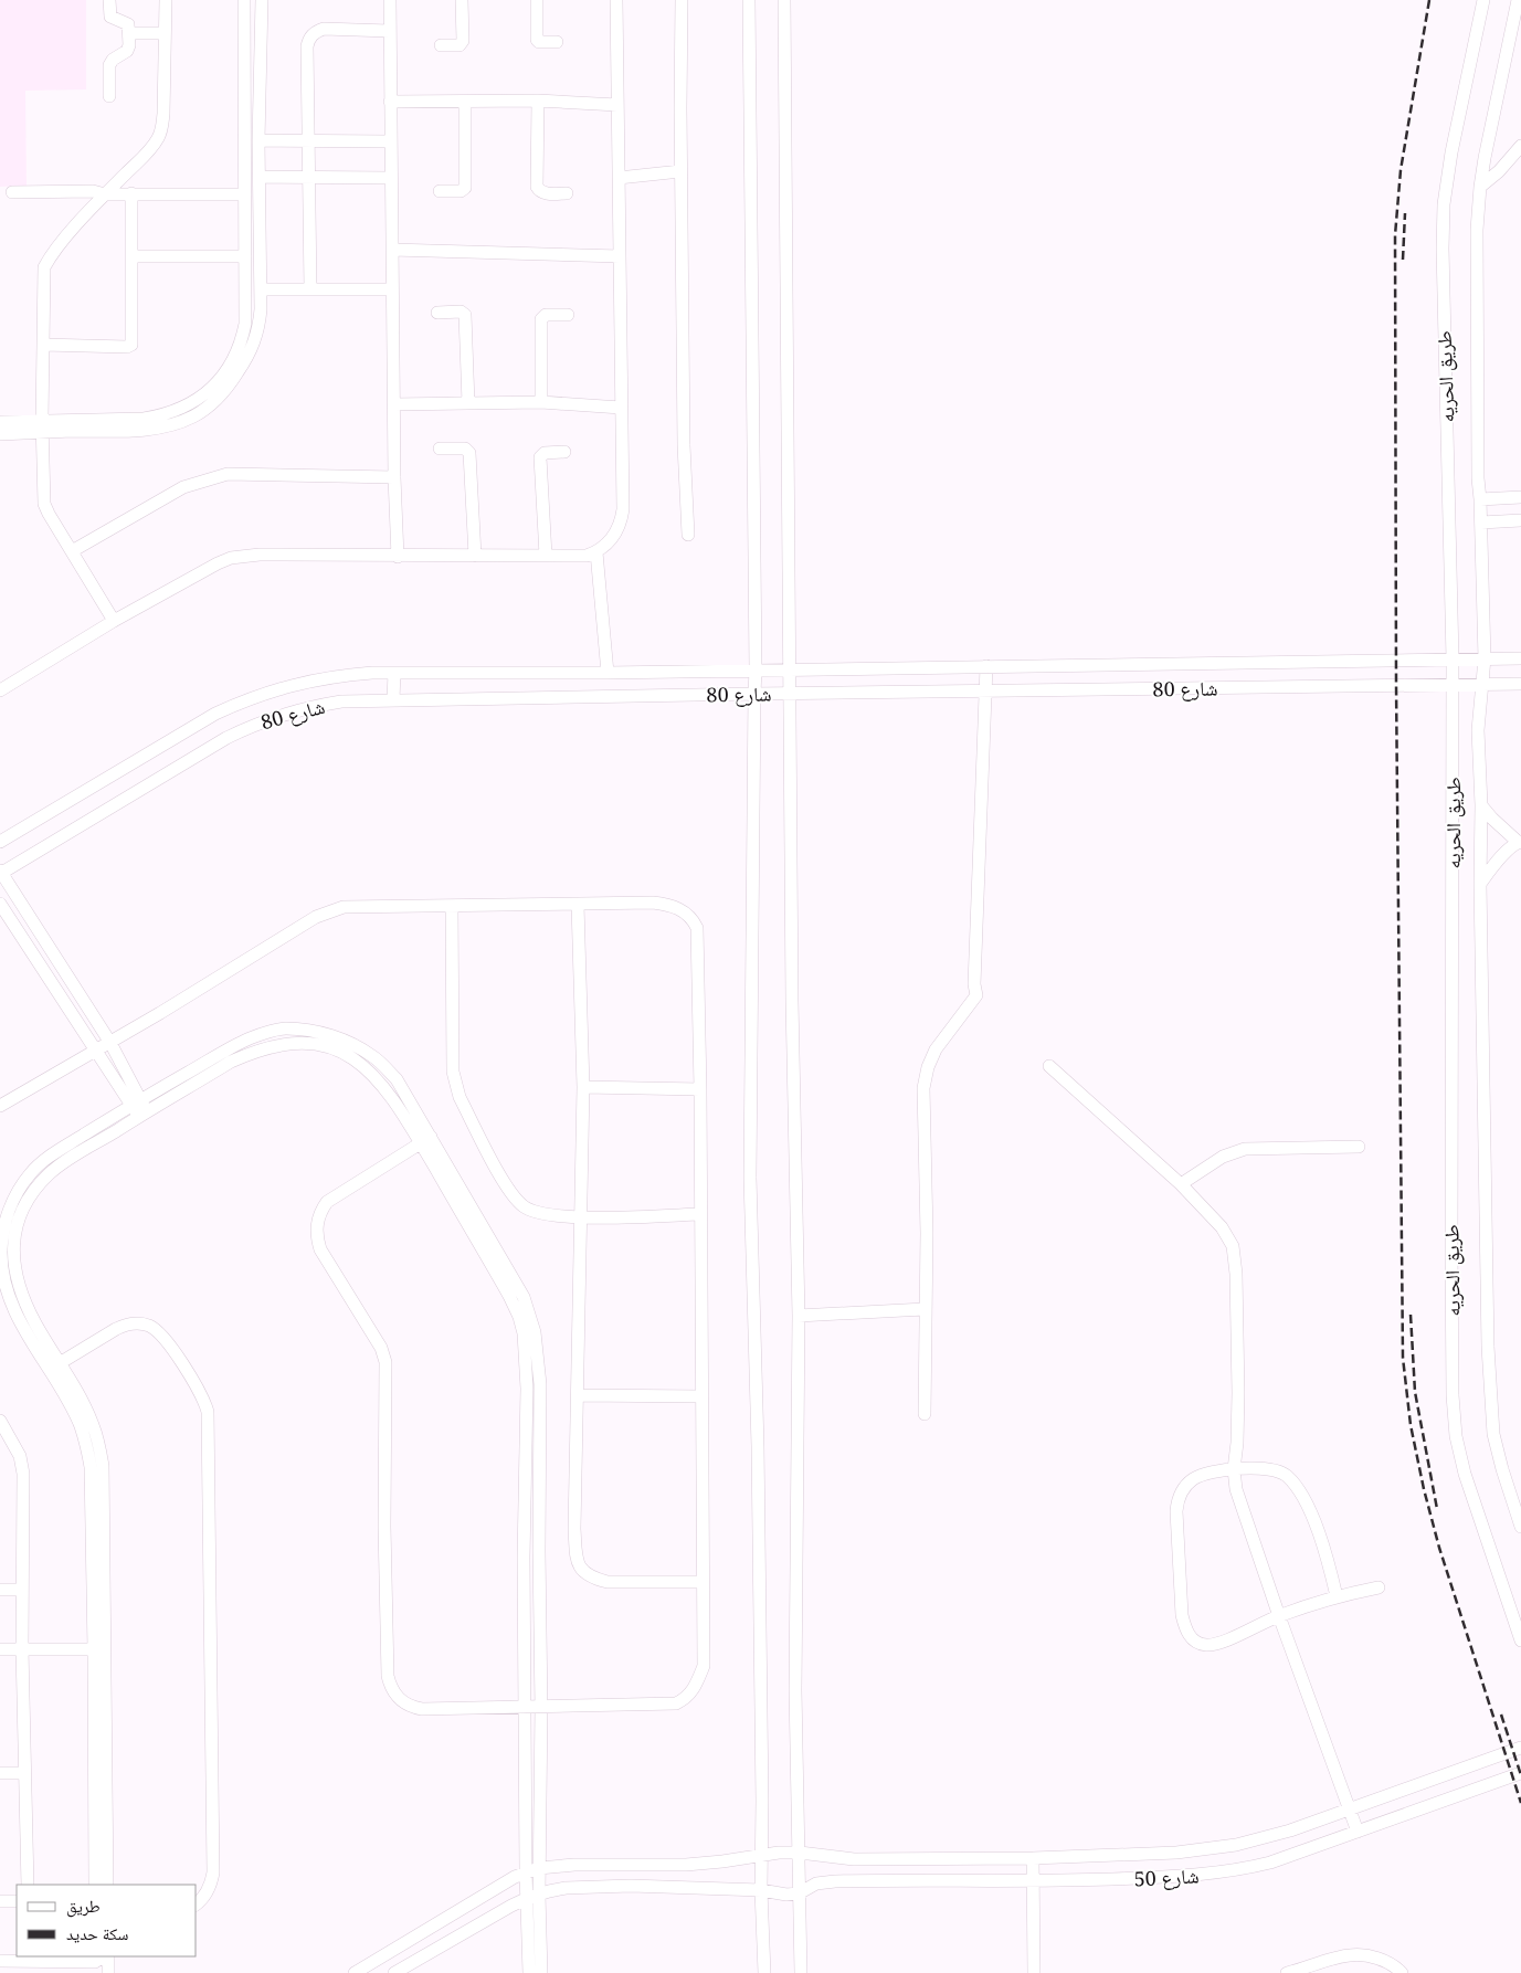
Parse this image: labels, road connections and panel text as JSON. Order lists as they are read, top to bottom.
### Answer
{
  "streets": {
    "street": ["طريق الحريه", "شارع 80", "شارع 50"]
  },
  "crossings": [
    ["طريق الحريه", "شارع 80"]
  ],
  "legend": ["طريق", "سكة حديد"]
}
